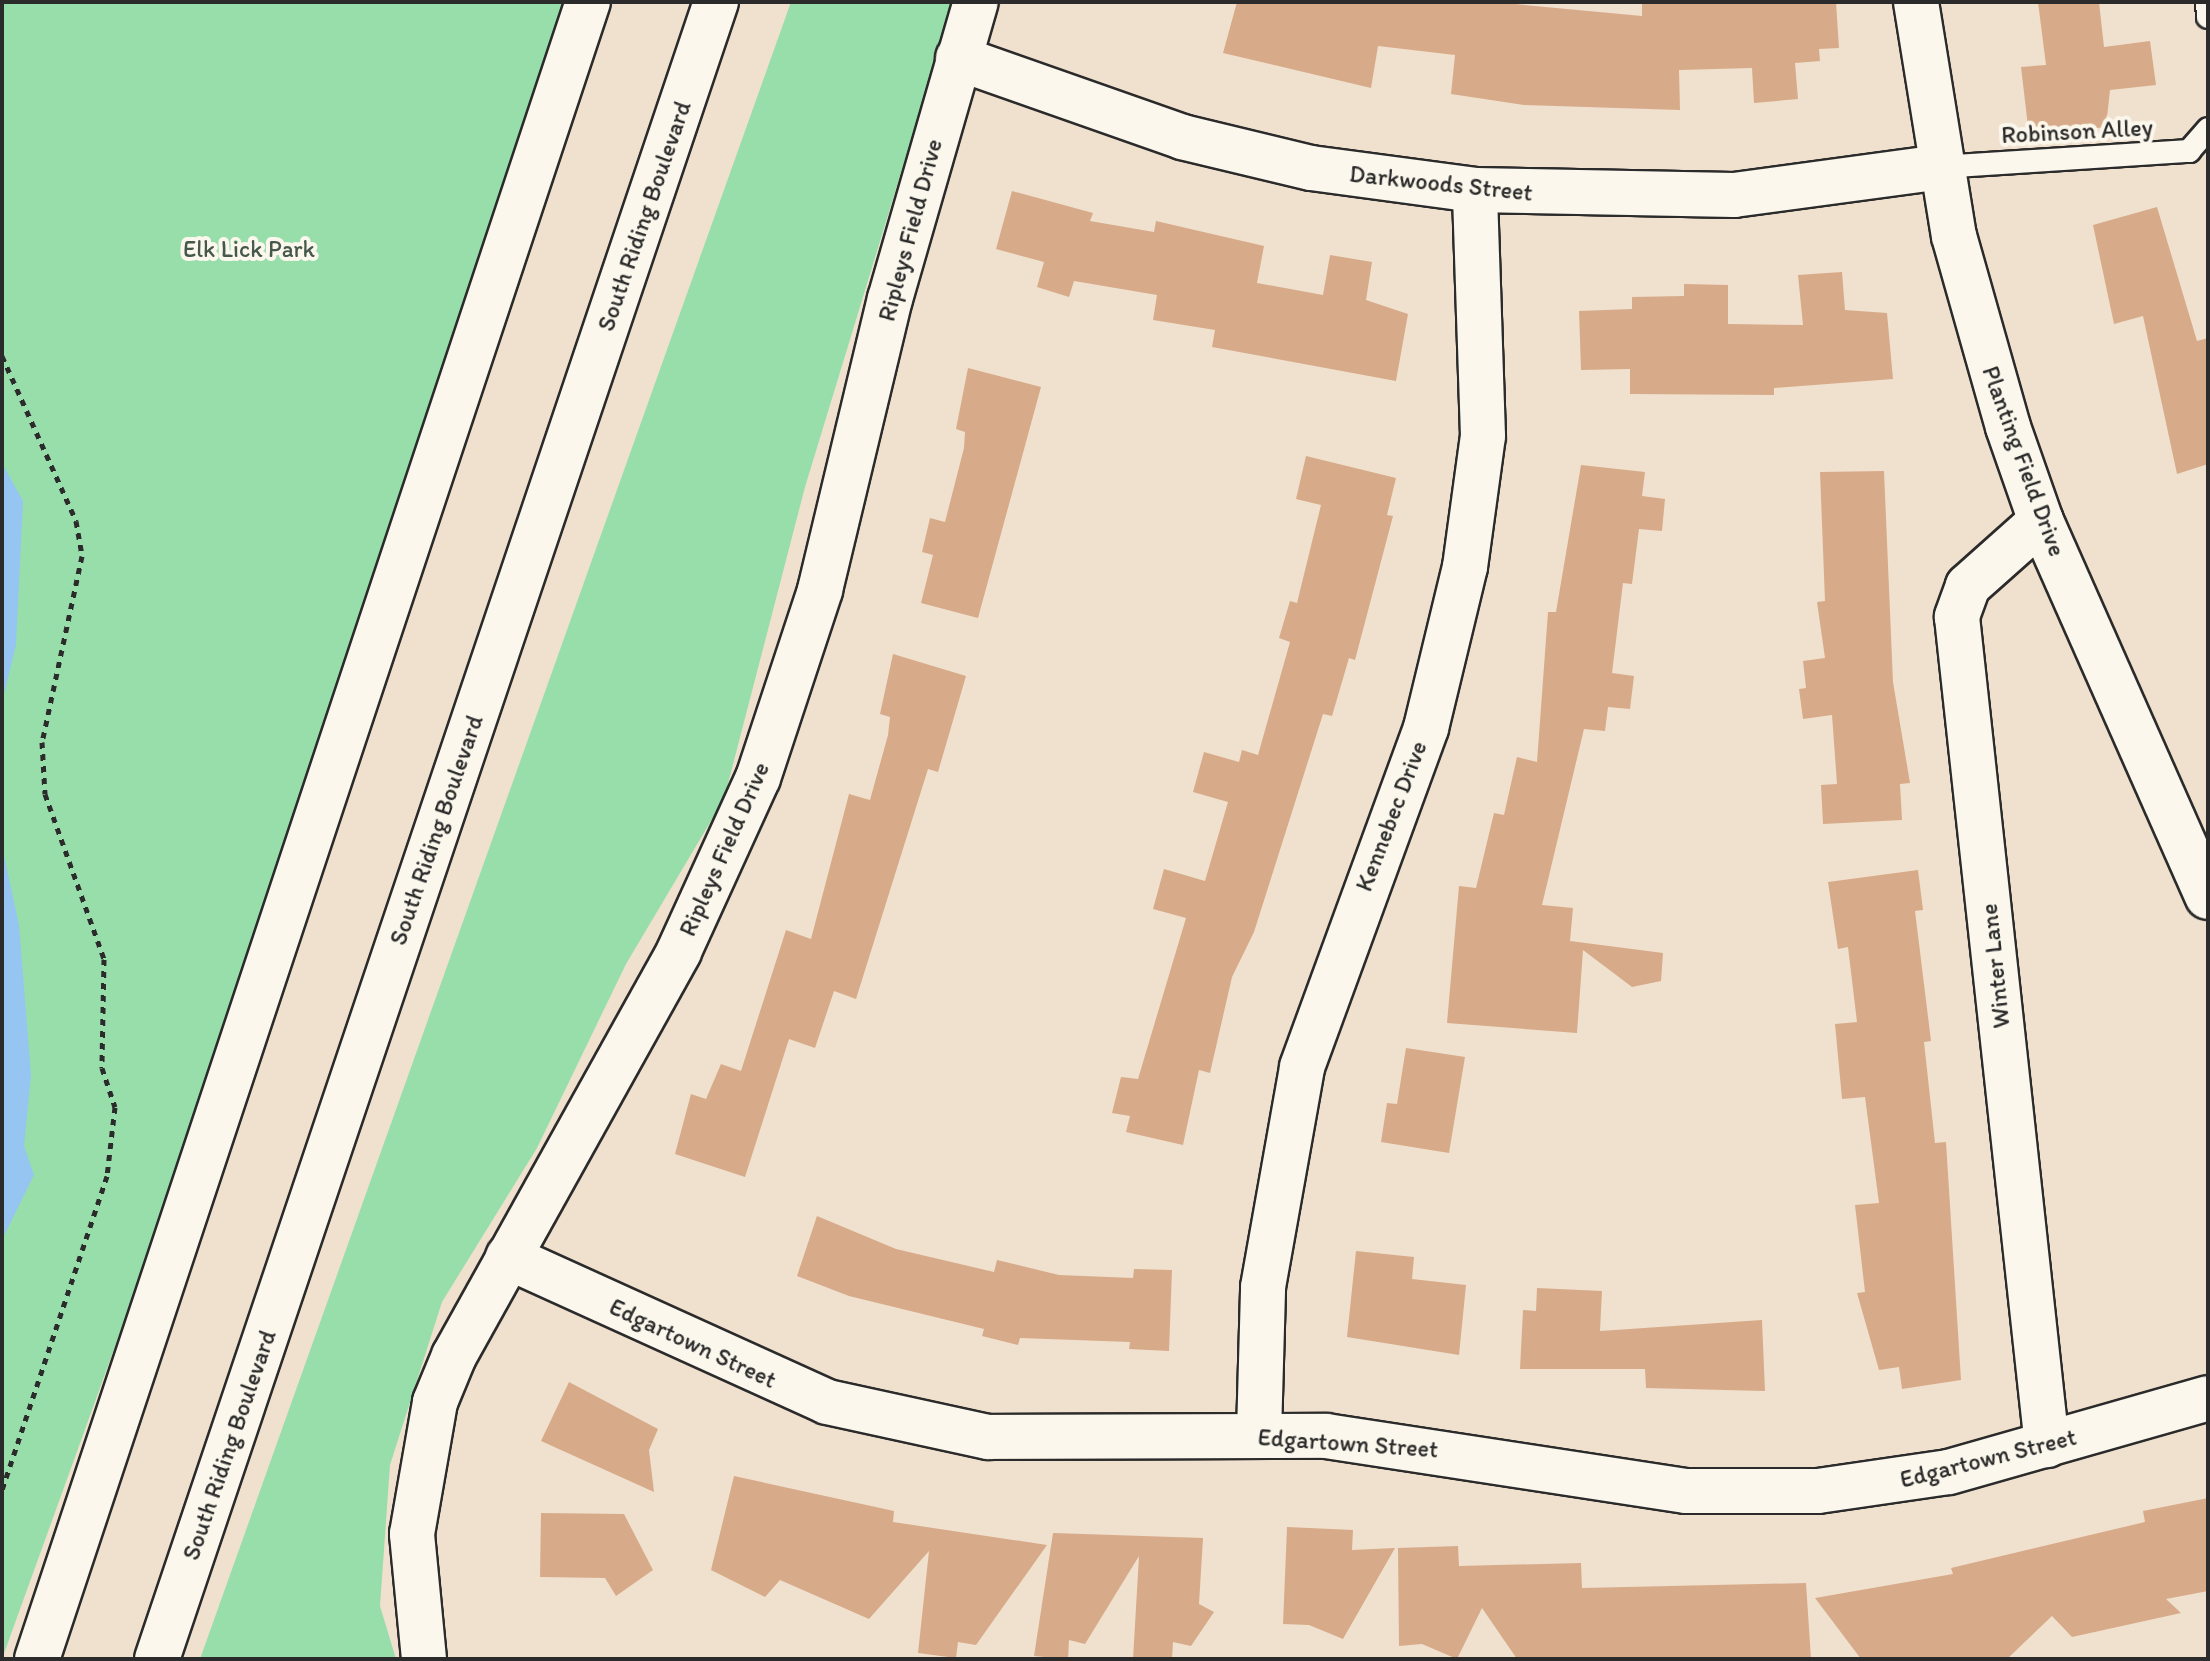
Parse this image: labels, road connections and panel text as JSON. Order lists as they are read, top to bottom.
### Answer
{
  "streets": {
    "street": [
      "Darkwoods Street",
      "South Riding Boulevard",
      "Ripleys Field Drive",
      "Planting Field Drive",
      "Kennebec Drive",
      "Winter Lane",
      "Edgartown Street"
    ],
    "lane": ["Robinson Alley"]
  },
  "crossings": [
    ["Robinson Alley", "Darkwoods Street"],
    ["Robinson Alley", "Planting Field Drive"],
    ["Darkwoods Street", "Ripleys Field Drive"],
    ["Darkwoods Street", "Planting Field Drive"],
    ["Darkwoods Street", "Kennebec Drive"],
    ["Ripleys Field Drive", "Edgartown Street"],
    ["Planting Field Drive", "Winter Lane"],
    ["Kennebec Drive", "Edgartown Street"],
    ["Winter Lane", "Edgartown Street"]
  ],
  "parks": ["Elk Lick Park"]
}
